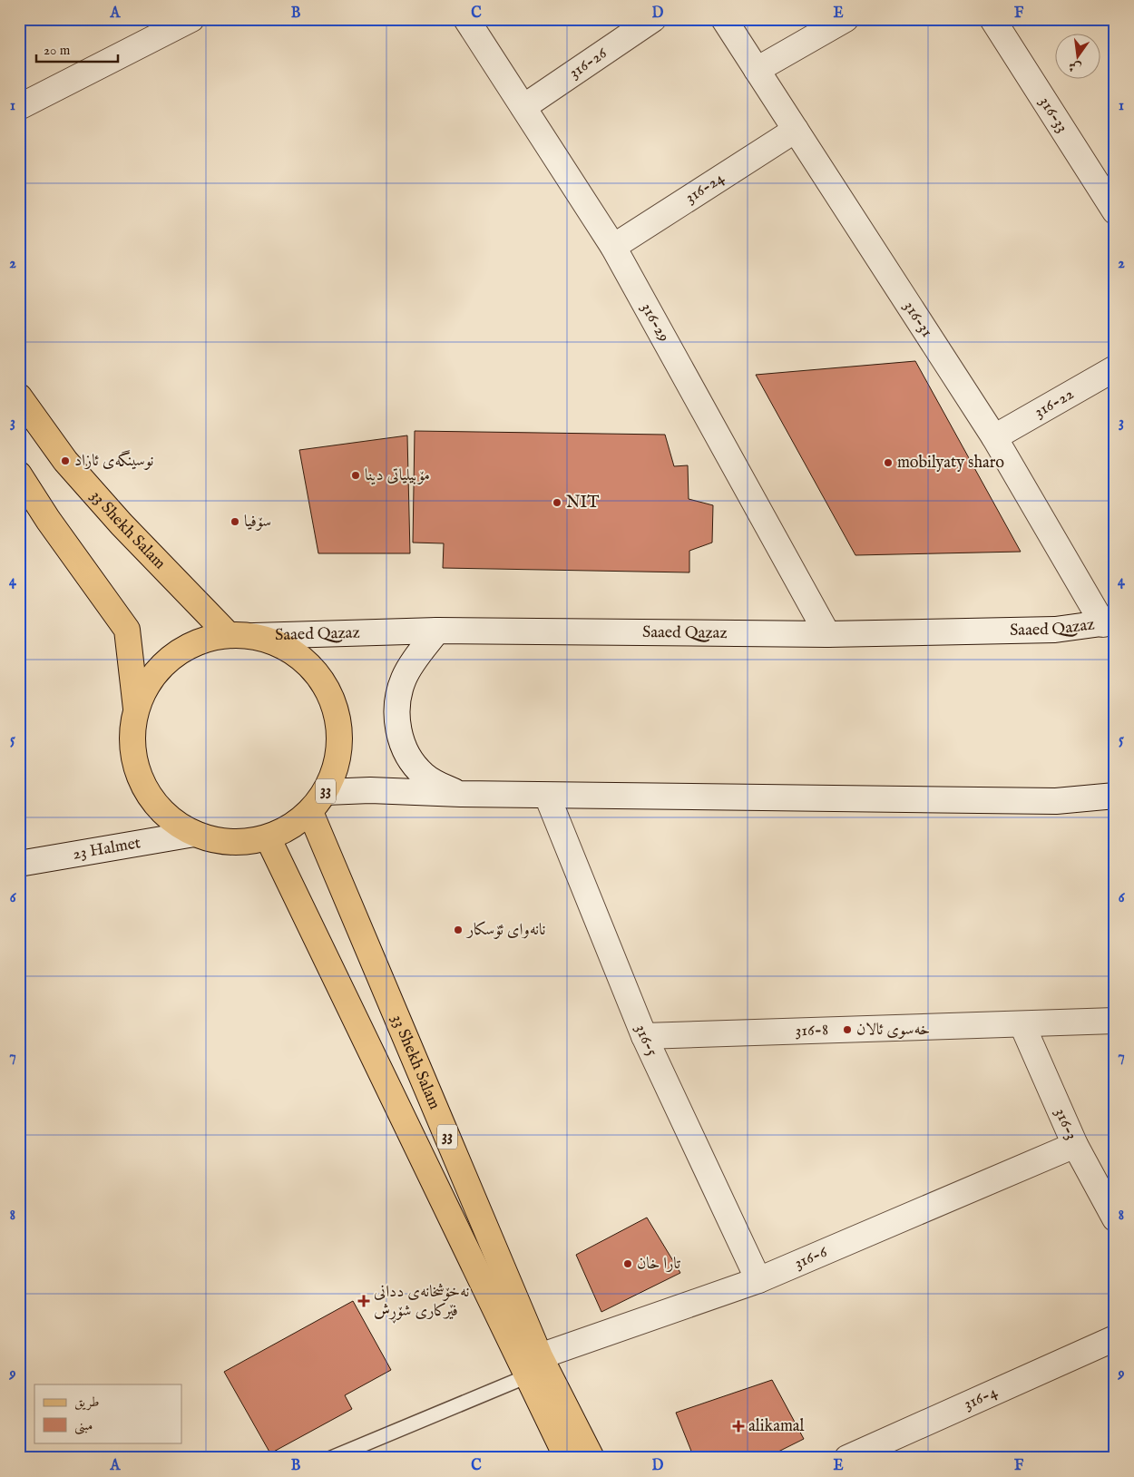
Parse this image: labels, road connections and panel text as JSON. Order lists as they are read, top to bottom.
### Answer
{
  "streets": {
    "main road": ["33 Shekh Salam", "33"],
    "street": [
      "316-26",
      "316-33",
      "316-24",
      "316-31",
      "316-29",
      "316-22",
      "Saaed Qazaz",
      "23 Halmet",
      "316-8",
      "316-5",
      "316-3",
      "316-6",
      "316-4"
    ]
  },
  "crossings": [
    ["316-26", "316-29"],
    ["316-24", "316-31"],
    ["316-24", "316-29"],
    ["316-31", "316-22"],
    ["316-31", "Saaed Qazaz"],
    ["316-29", "Saaed Qazaz"],
    ["33 Shekh Salam", "33"],
    ["33 Shekh Salam", "316-6"],
    ["Saaed Qazaz", "33"],
    ["33", "23 Halmet"],
    ["316-8", "316-5"],
    ["316-8", "316-3"],
    ["316-5", "316-6"],
    ["316-3", "316-6"]
  ],
  "places": {
    "other": [
      "نوسینگەی ئازاد",
      "mobilyaty sharo",
      "مۆبیلیاتی دینا",
      "NIT",
      "سۆفیا",
      "نانەوای ئۆسکار",
      "خەسوی ئالان",
      "تارا خان"
    ],
    "health": ["نەخۆشخانەی ددانی فێرکاری شۆڕش", "alikamal"]
  },
  "legend": ["طريق", "مبنى"],
  "scale_bar": "20 m",
  "north": "bottom",
  "grid": {
    "columns": [
      "A",
      "B",
      "C",
      "D",
      "E",
      "F"
    ],
    "rows": [
      "1",
      "2",
      "3",
      "4",
      "5",
      "6",
      "7",
      "8",
      "9"
    ]
  }
}
